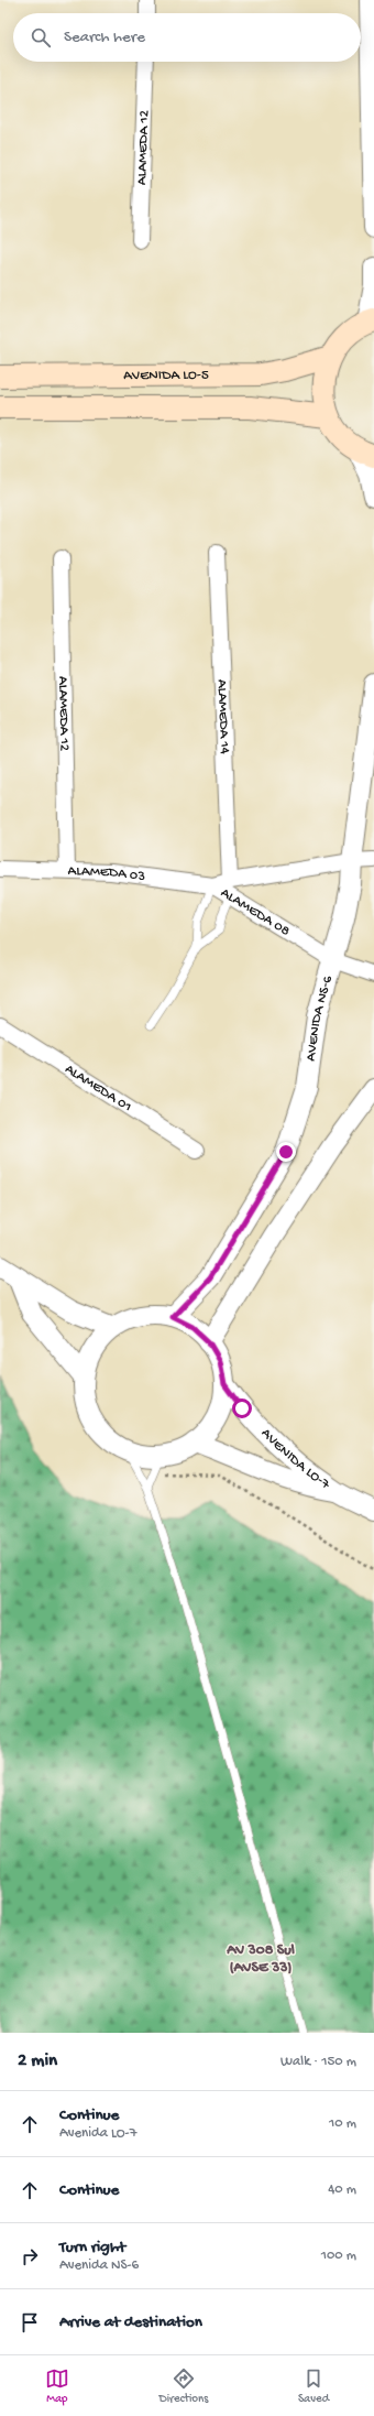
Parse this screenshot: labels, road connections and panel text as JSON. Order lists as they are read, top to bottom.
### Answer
{
  "streets": {
    "main road": ["AVENIDA LO-5"],
    "street": [
      "ALAMEDA 12",
      "ALAMEDA 14",
      "ALAMEDA 03",
      "ALAMEDA 08",
      "AVENIDA NS-6",
      "ALAMEDA 01",
      "AVENIDA LO-7"
    ]
  },
  "crossings": [
    ["ALAMEDA 12", "ALAMEDA 03"],
    ["ALAMEDA 14", "ALAMEDA 08"],
    ["ALAMEDA 03", "ALAMEDA 08"],
    ["ALAMEDA 08", "AVENIDA NS-6"],
    ["AVENIDA NS-6", "AVENIDA LO-7"]
  ],
  "districts": ["AV 308 Sul (AVSE 33)"],
  "page": {
    "search": "Search here",
    "heading": ["2 min", "Walk · 150 m"],
    "list": [
      ["Continue", "Avenida LO-7", "10 m"],
      ["Continue", "40 m"],
      ["Turn right", "Avenida NS-6", "100 m"],
      "Arrive at destination"
    ],
    "nav": ["Map", "Directions", "Saved"]
  }
}
